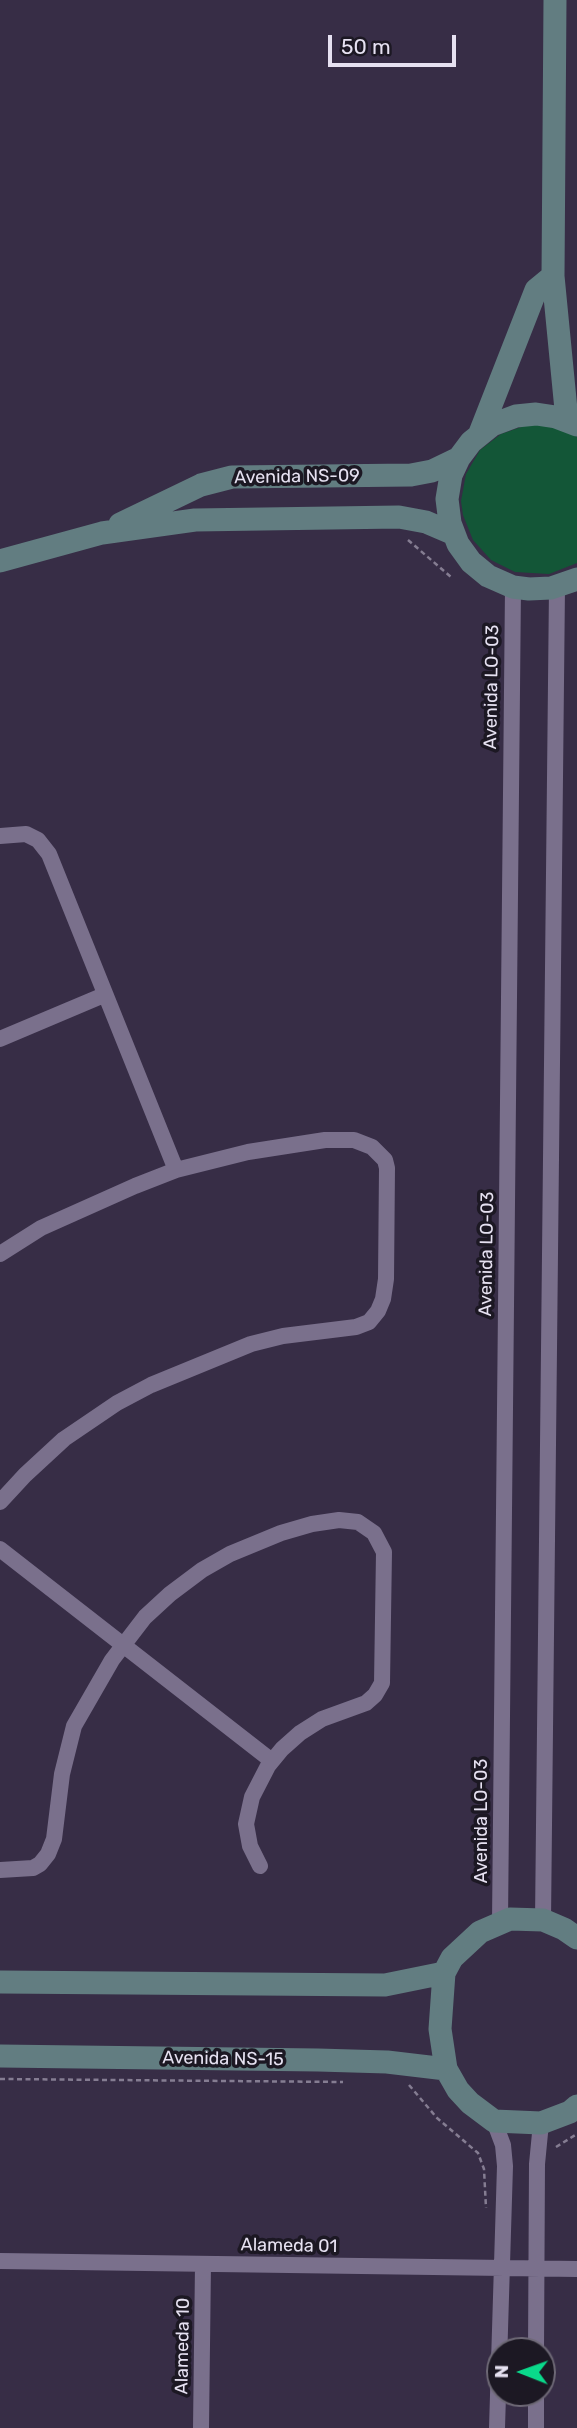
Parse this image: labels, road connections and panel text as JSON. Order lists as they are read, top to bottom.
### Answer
{
  "streets": {
    "street": [
      "Avenida NS-09",
      "Avenida LO-03",
      "Avenida NS-15",
      "Alameda 01",
      "Alameda 10"
    ]
  },
  "crossings": [
    ["Alameda 01", "Alameda 10"]
  ],
  "scale_bar": "50 m",
  "north": "left"
}
